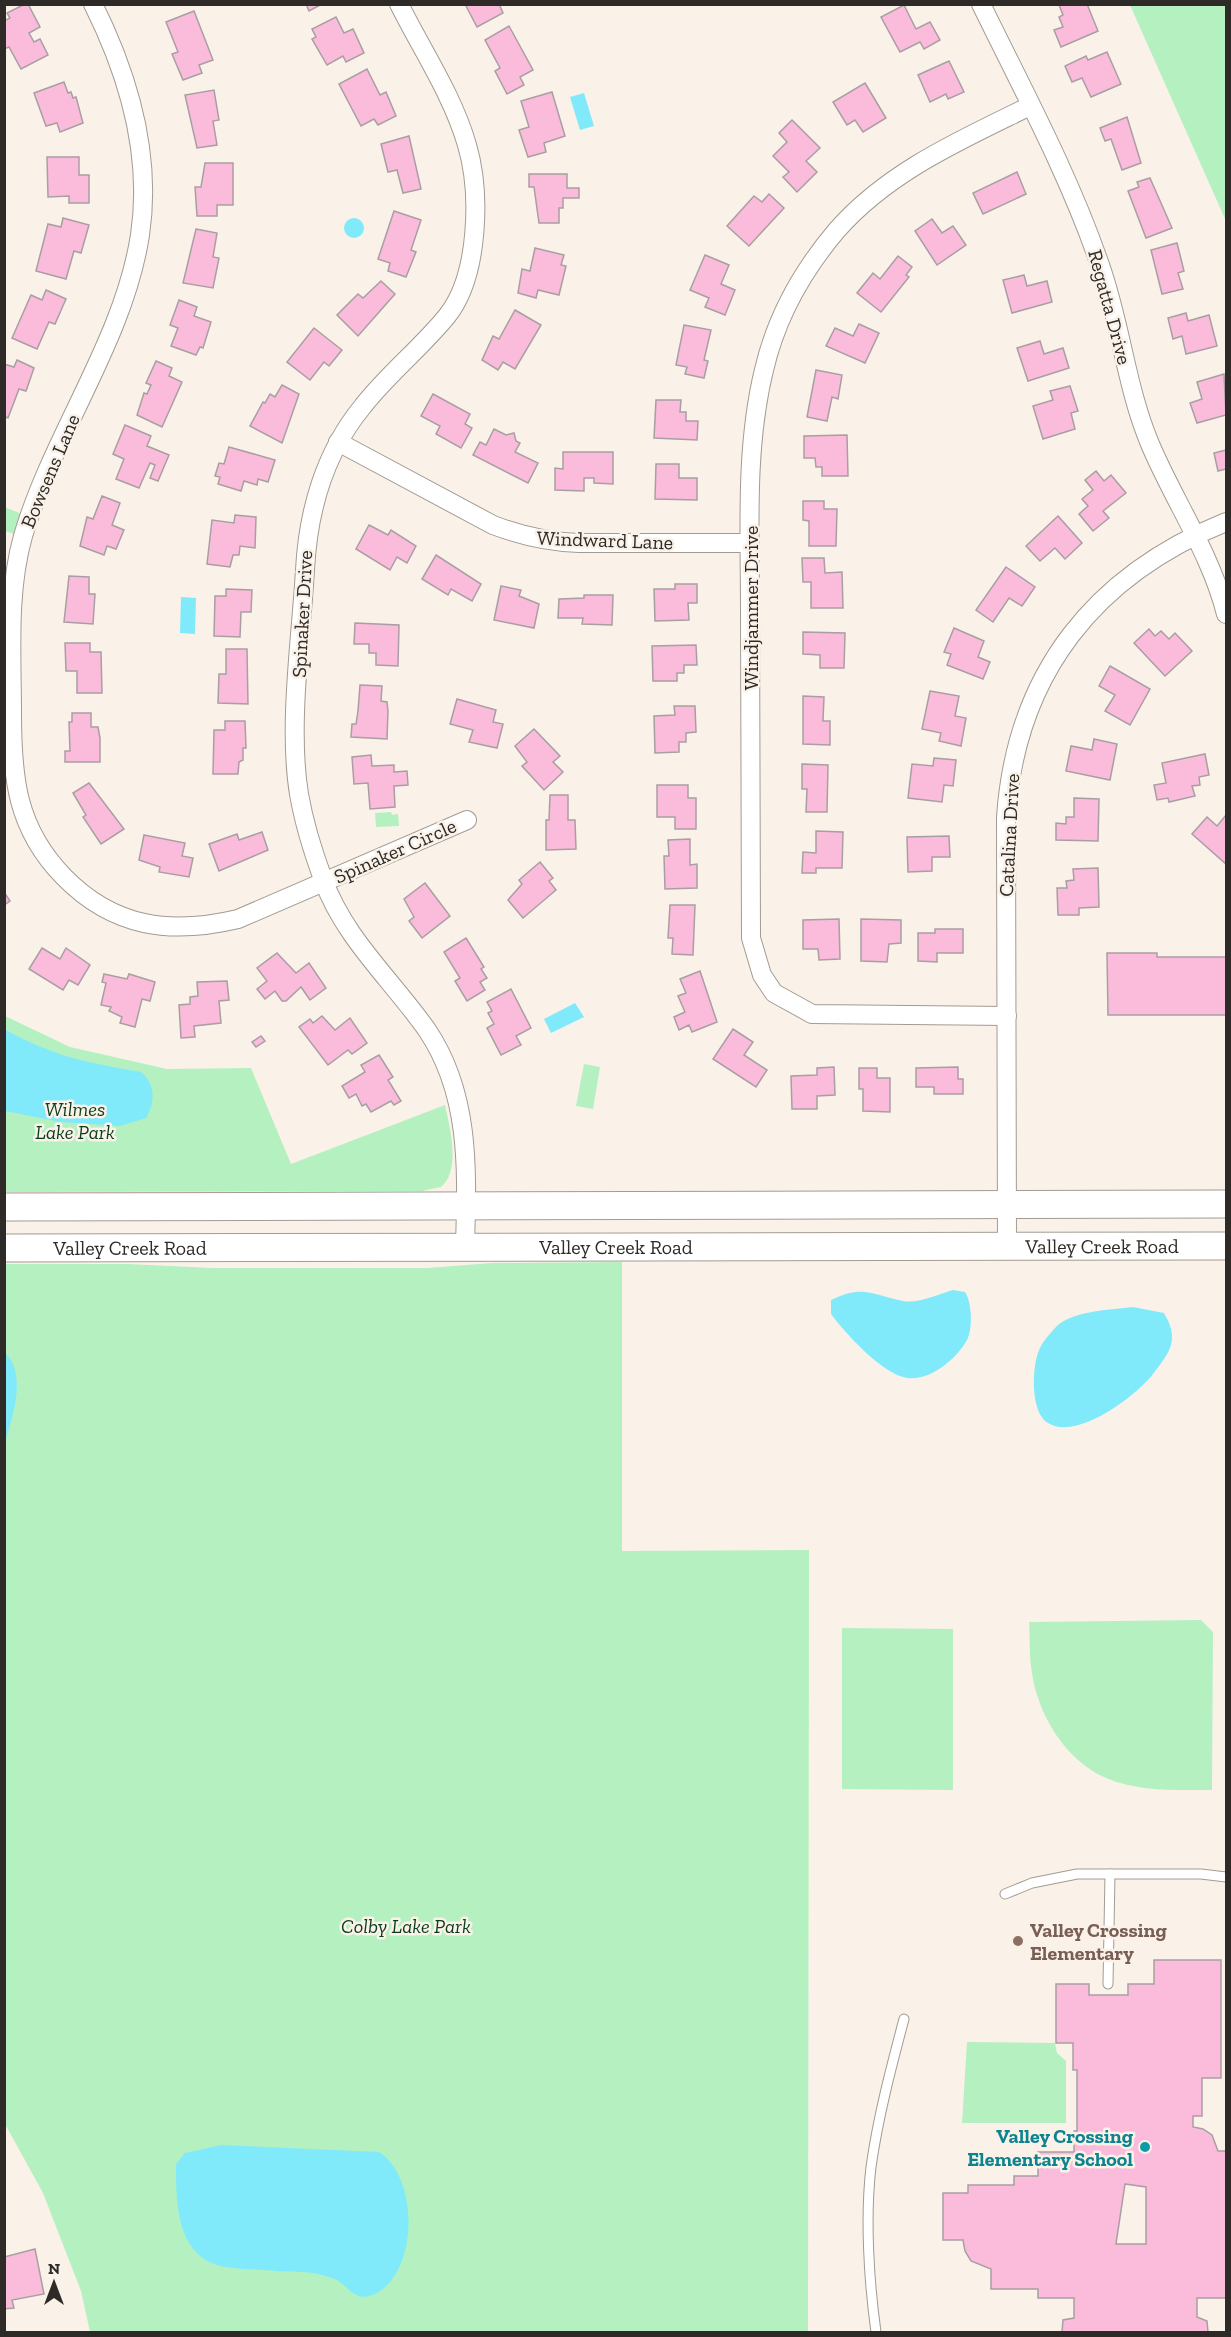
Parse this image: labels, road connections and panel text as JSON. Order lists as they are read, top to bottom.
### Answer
{
  "streets": {
    "main road": ["Valley Creek Road"],
    "street": [
      "Regatta Drive",
      "Bowsens Lane",
      "Windward Lane",
      "Windjammer Drive",
      "Spinaker Drive",
      "Catalina Drive",
      "Spinaker Circle"
    ]
  },
  "crossings": [
    ["Regatta Drive", "Windjammer Drive"],
    ["Regatta Drive", "Catalina Drive"],
    ["Bowsens Lane", "Spinaker Drive"],
    ["Bowsens Lane", "Spinaker Circle"],
    ["Windward Lane", "Windjammer Drive"],
    ["Windward Lane", "Spinaker Drive"],
    ["Windjammer Drive", "Catalina Drive"],
    ["Spinaker Drive", "Spinaker Circle"],
    ["Spinaker Drive", "Valley Creek Road"],
    ["Catalina Drive", "Valley Creek Road"]
  ],
  "parks": ["Wilmes Lake Park", "Colby Lake Park"],
  "places": ["Valley Crossing Elementary", "Valley Crossing Elementary School"],
  "north": "top"
}
